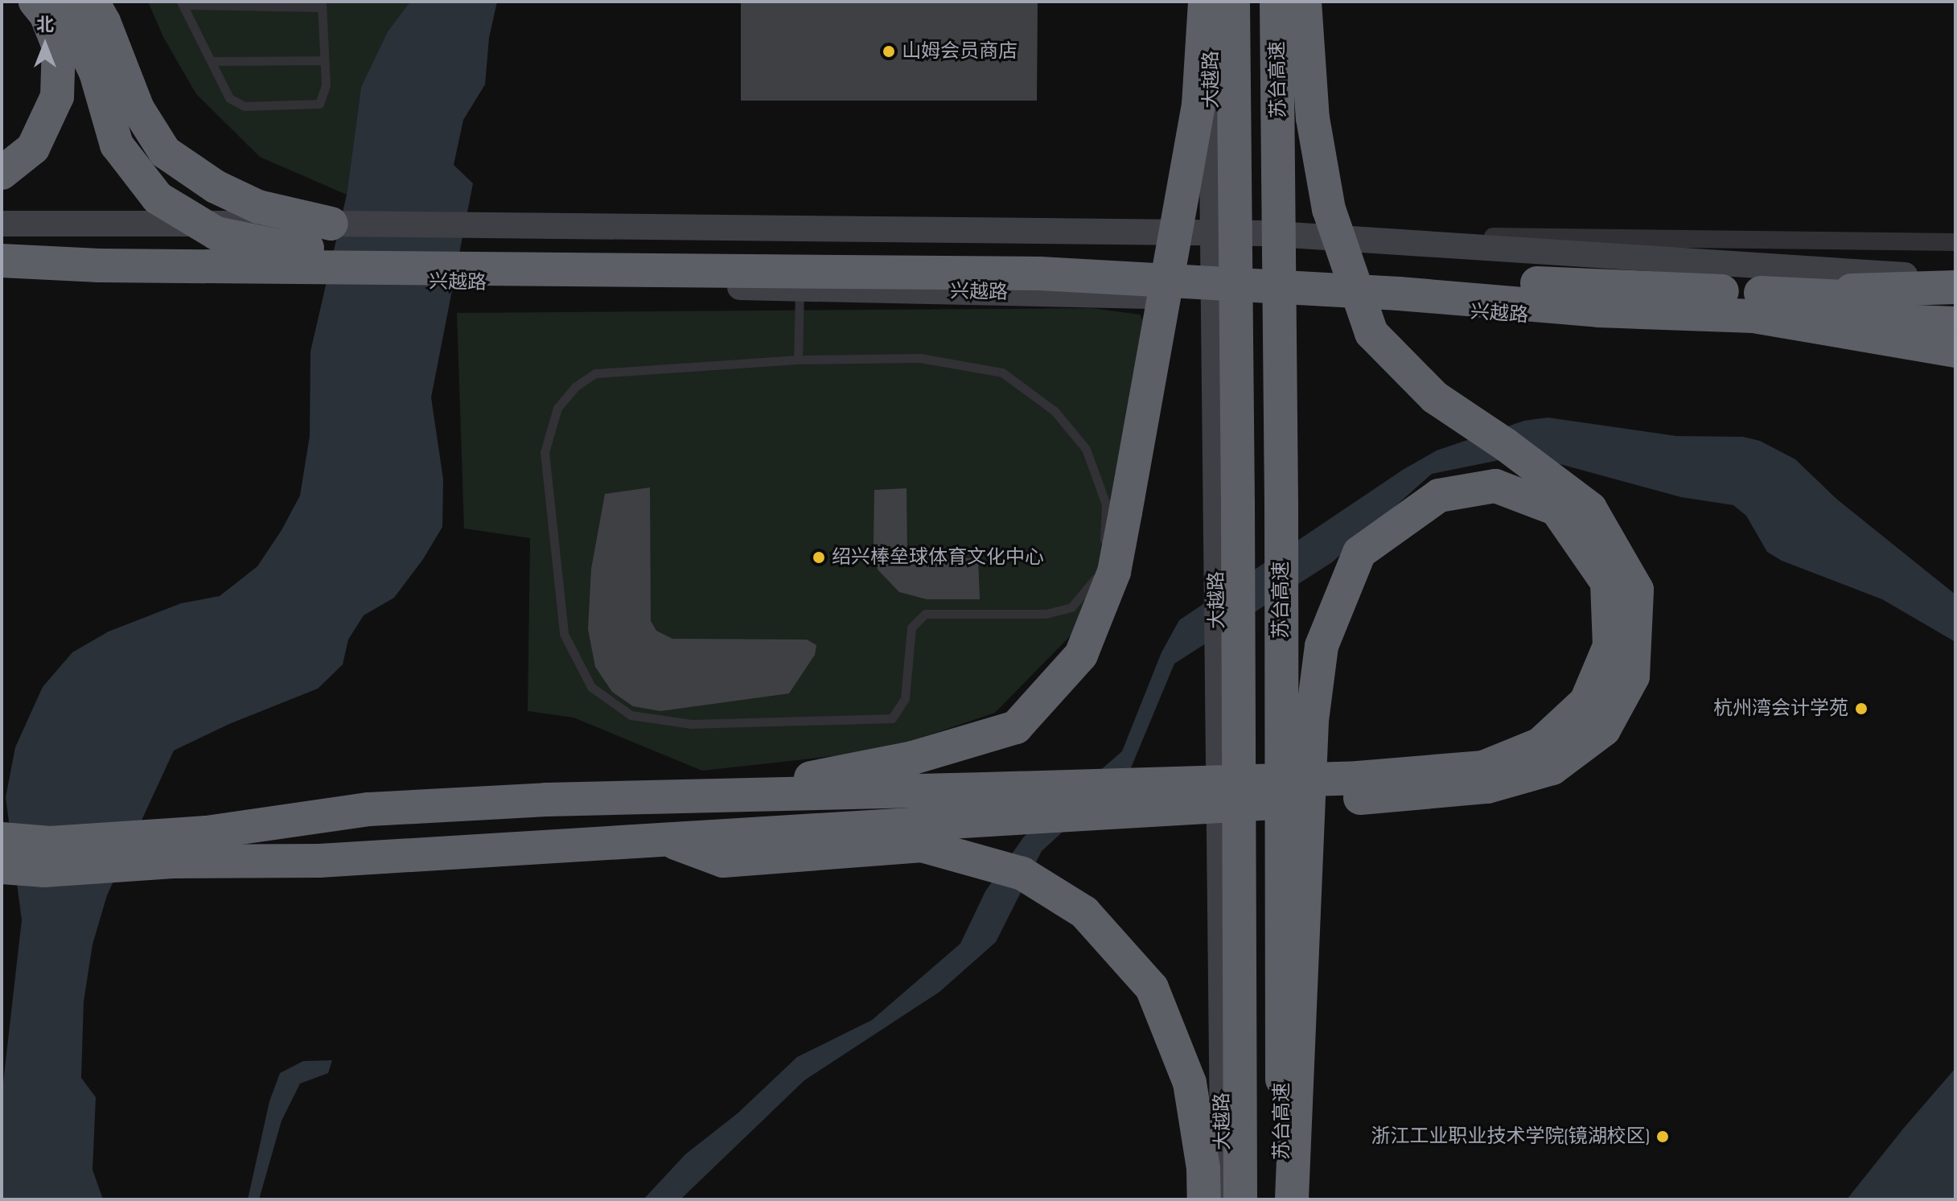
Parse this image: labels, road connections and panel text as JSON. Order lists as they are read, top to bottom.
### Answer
{
  "streets": {
    "highway": ["苏台高速"],
    "main road": ["大越路", "兴越路"]
  },
  "crossings": [
    ["大越路", "兴越路"]
  ],
  "places": [
    "山姆会员商店",
    "绍兴棒垒球体育文化中心",
    "杭州湾会计学苑",
    "浙江工业职业技术学院(镜湖校区)"
  ],
  "north": "top"
}
